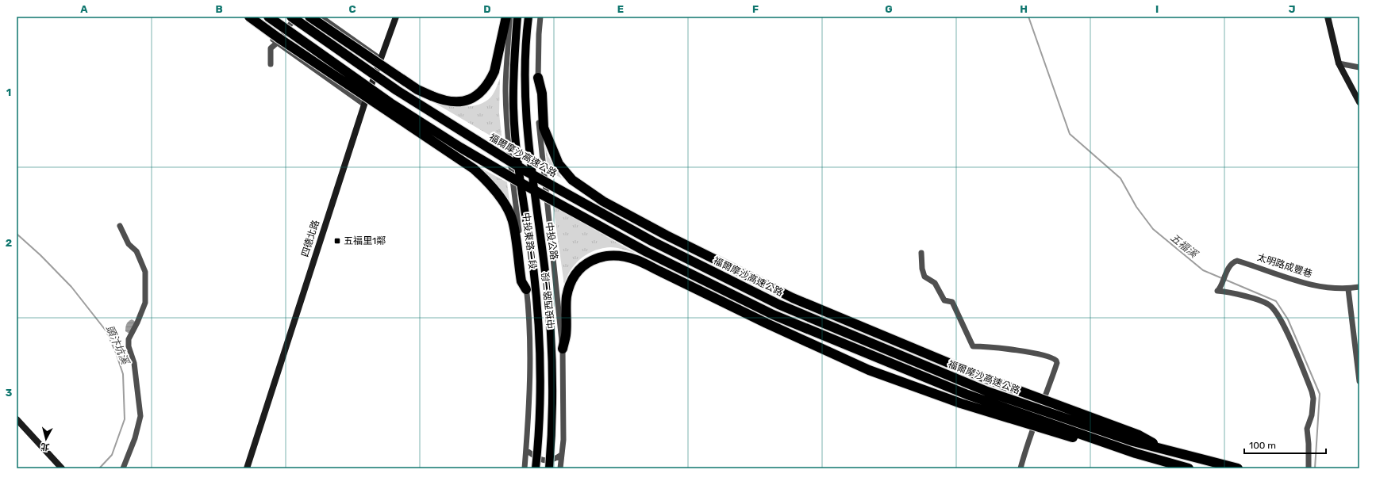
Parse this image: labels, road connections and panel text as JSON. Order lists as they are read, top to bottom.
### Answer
{
  "streets": {
    "highway": ["福爾摩沙高速公路"],
    "main road": ["中投公路"],
    "street": [
      "四德北路",
      "中投東路二段",
      "太明路成豐巷",
      "中投西路二段"
    ]
  },
  "water": ["五福溪", "頭汴坑溪"],
  "places": {
    "transit": ["五福里1鄰"]
  },
  "scale_bar": "100 m",
  "north": "bottom",
  "grid": {
    "columns": [
      "A",
      "B",
      "C",
      "D",
      "E",
      "F",
      "G",
      "H",
      "I",
      "J"
    ],
    "rows": ["1", "2", "3"]
  }
}
